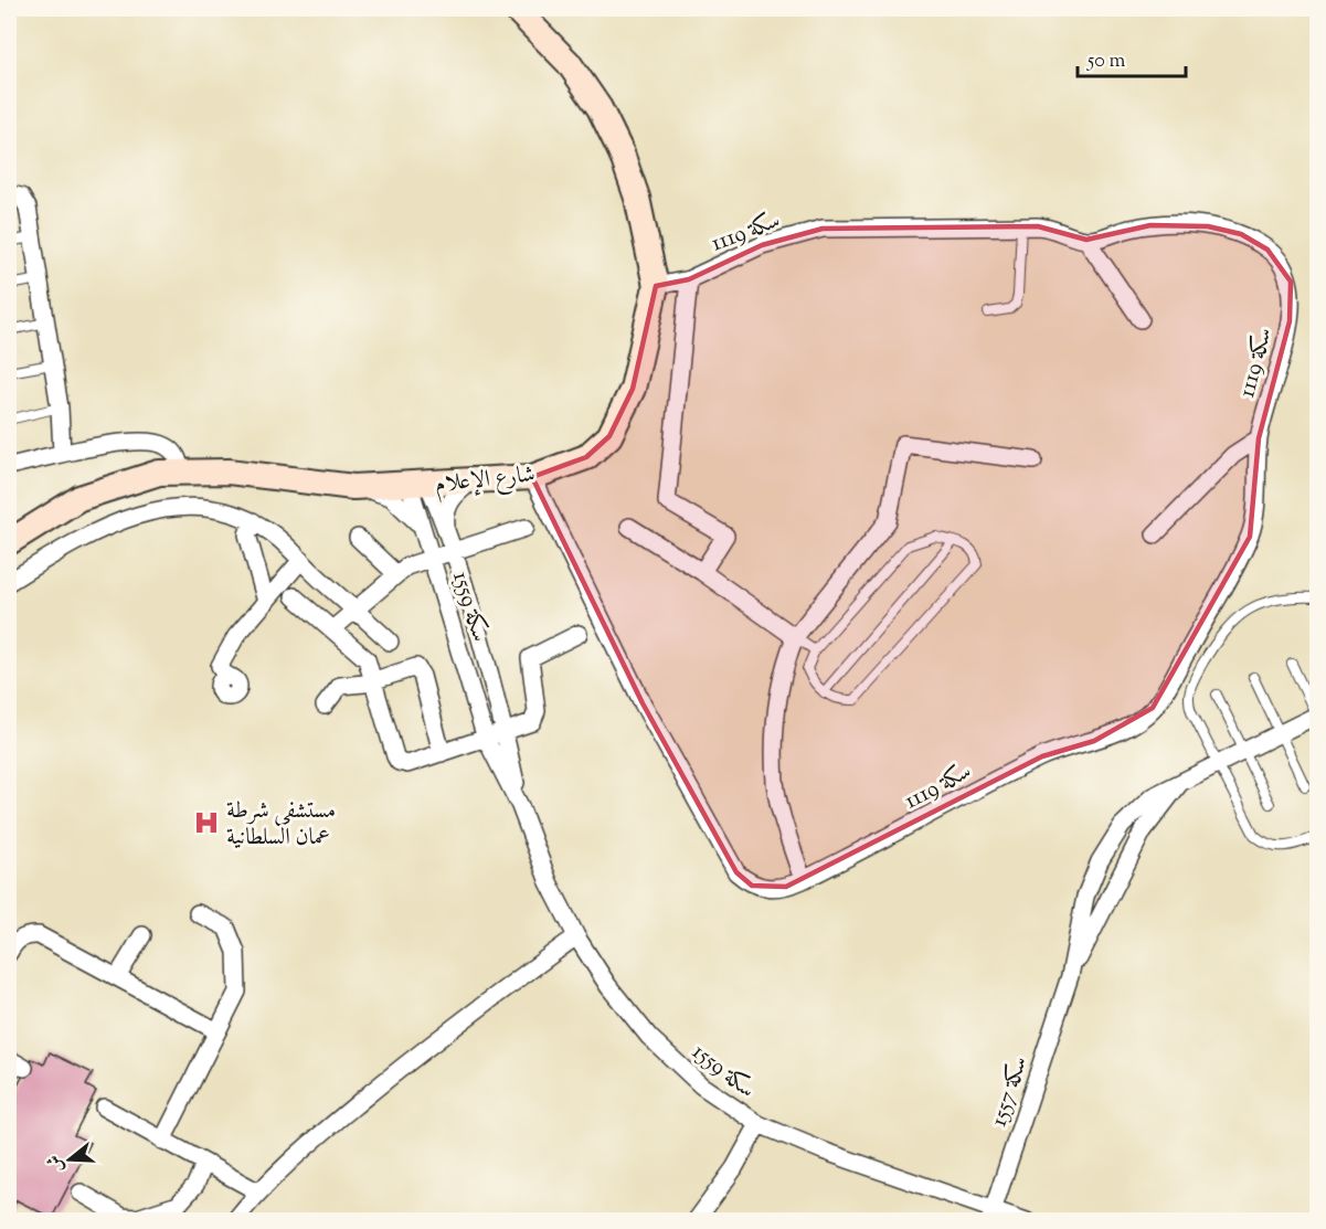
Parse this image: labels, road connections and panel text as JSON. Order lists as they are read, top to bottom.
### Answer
{
  "streets": {
    "main road": ["شارع الإعلام"],
    "street": ["سكة 1119", "سكة 1559", "سكة 1557"]
  },
  "crossings": [
    ["سكة 1119", "شارع الإعلام"],
    ["شارع الإعلام", "سكة 1559"],
    ["سكة 1559", "سكة 1557"]
  ],
  "places": {
    "hospital": ["مستشفى شرطة عمان السلطانية"]
  },
  "scale_bar": "50 m",
  "north": "left"
}
